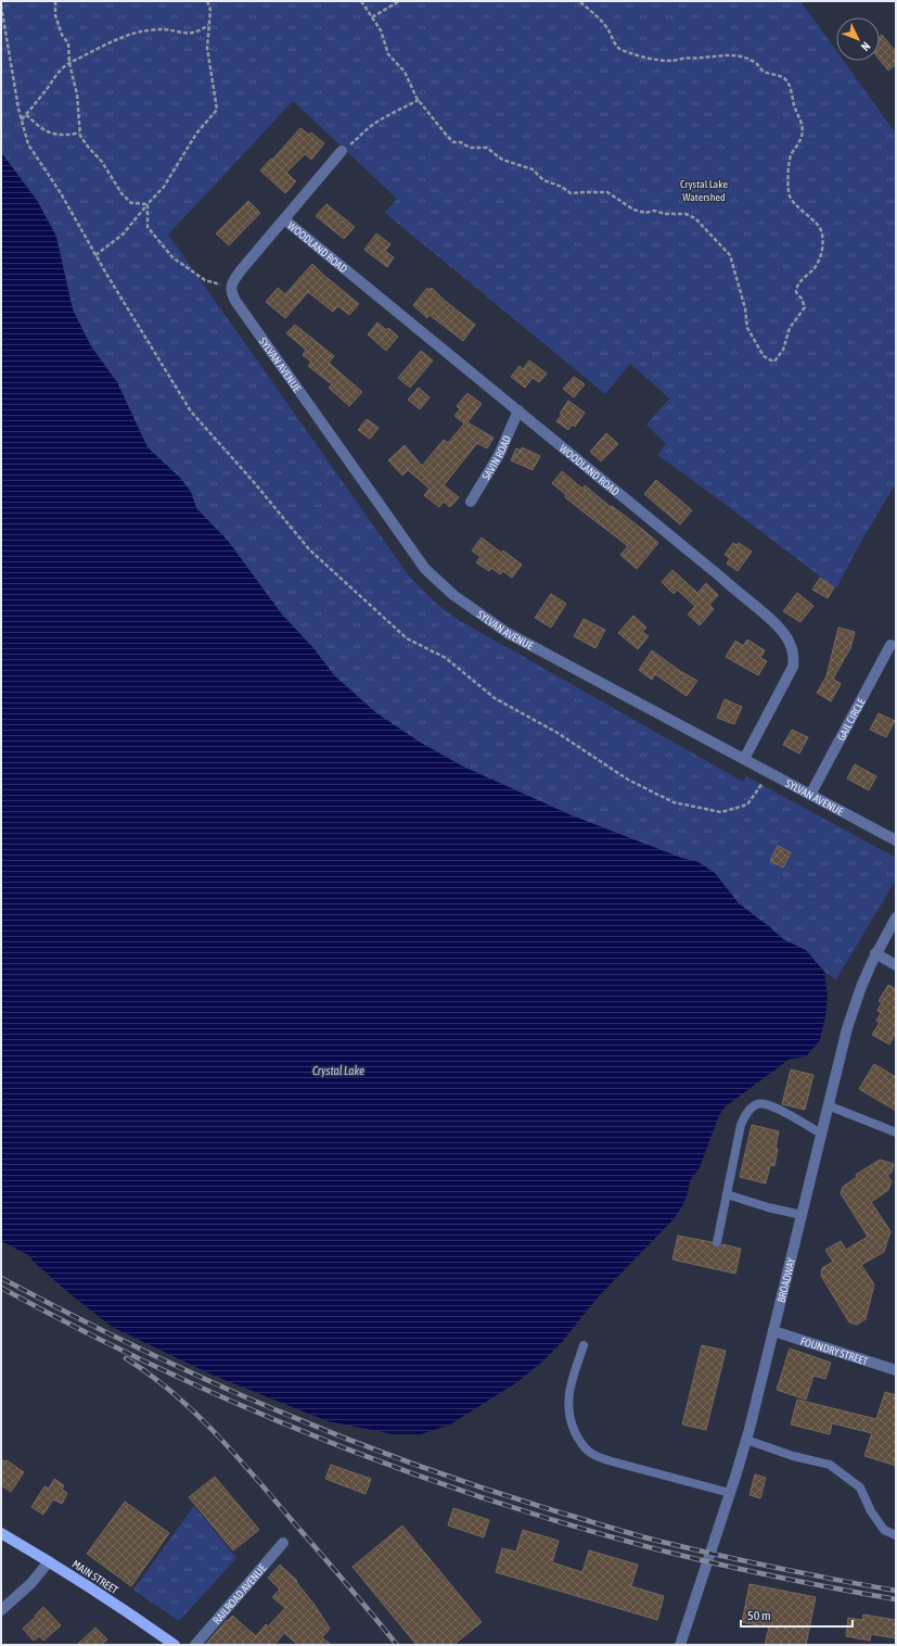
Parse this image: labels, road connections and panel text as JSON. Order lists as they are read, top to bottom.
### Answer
{
  "streets": {
    "main road": ["MAIN STREET"],
    "street": [
      "WOODLAND ROAD",
      "SYLVAN AVENUE",
      "SAVIN ROAD",
      "GAIL CIRCLE",
      "BROADWAY",
      "FOUNDRY STREET",
      "RAILROAD AVENUE"
    ]
  },
  "crossings": [
    ["WOODLAND ROAD", "SYLVAN AVENUE"],
    ["WOODLAND ROAD", "SAVIN ROAD"],
    ["SYLVAN AVENUE", "GAIL CIRCLE"],
    ["BROADWAY", "FOUNDRY STREET"]
  ],
  "water": ["Crystal Lake"],
  "parks": ["Crystal Lake Watershed"],
  "scale_bar": "50 m",
  "north": "bottom right"
}
